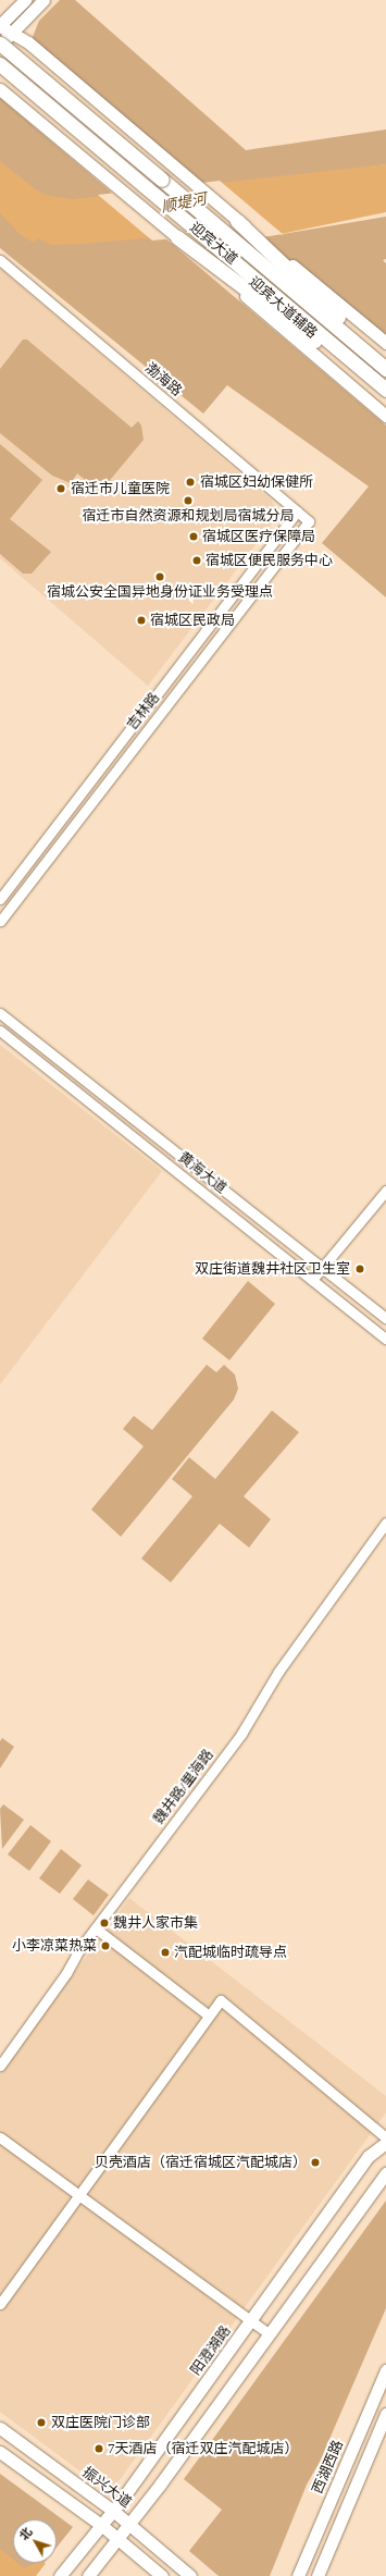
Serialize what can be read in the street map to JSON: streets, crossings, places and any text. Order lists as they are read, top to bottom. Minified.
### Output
{"streets":{"highway":["迎宾大道"],"main road":["迎宾大道辅路","阳澄湖路","西湖西路","振兴大道"],"street":["渤海路","吉林路","黄海大道","魏井路/里海路"]},"crossings":[["渤海路","吉林路"],["阳澄湖路","振兴大道"]],"water":["顺堤河"],"places":["宿城区妇幼保健所","宿迁市儿童医院","宿迁市自然资源和规划局宿城分局","宿城区医疗保障局","宿城区便民服务中心","宿城公安全国异地身份证业务受理点","宿城区民政局","双庄街道魏井社区卫生室","魏井人家市集","小李凉菜热菜","汽配城临时疏导点","贝壳酒店（宿迁宿城区汽配城店）","双庄医院门诊部","7天酒店（宿迁双庄汽配城店）"],"north":"top left"}
